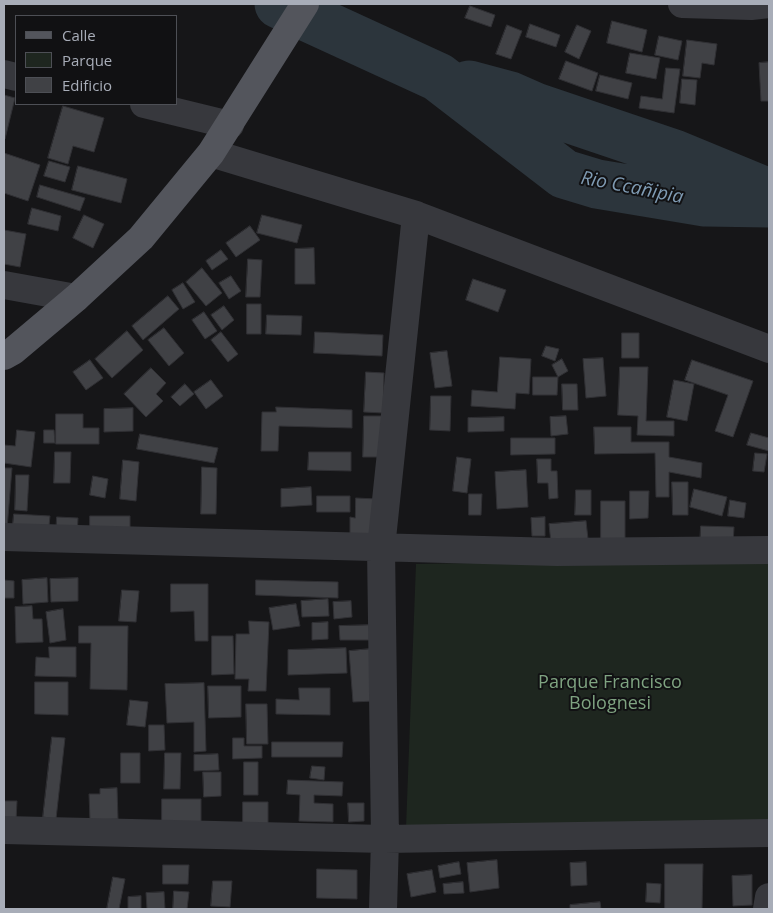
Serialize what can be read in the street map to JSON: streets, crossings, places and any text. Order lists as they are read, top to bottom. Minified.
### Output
{"water":["Rio Ccañipia"],"parks":["Parque Francisco Bolognesi"],"legend":["Calle","Parque","Edificio"]}
